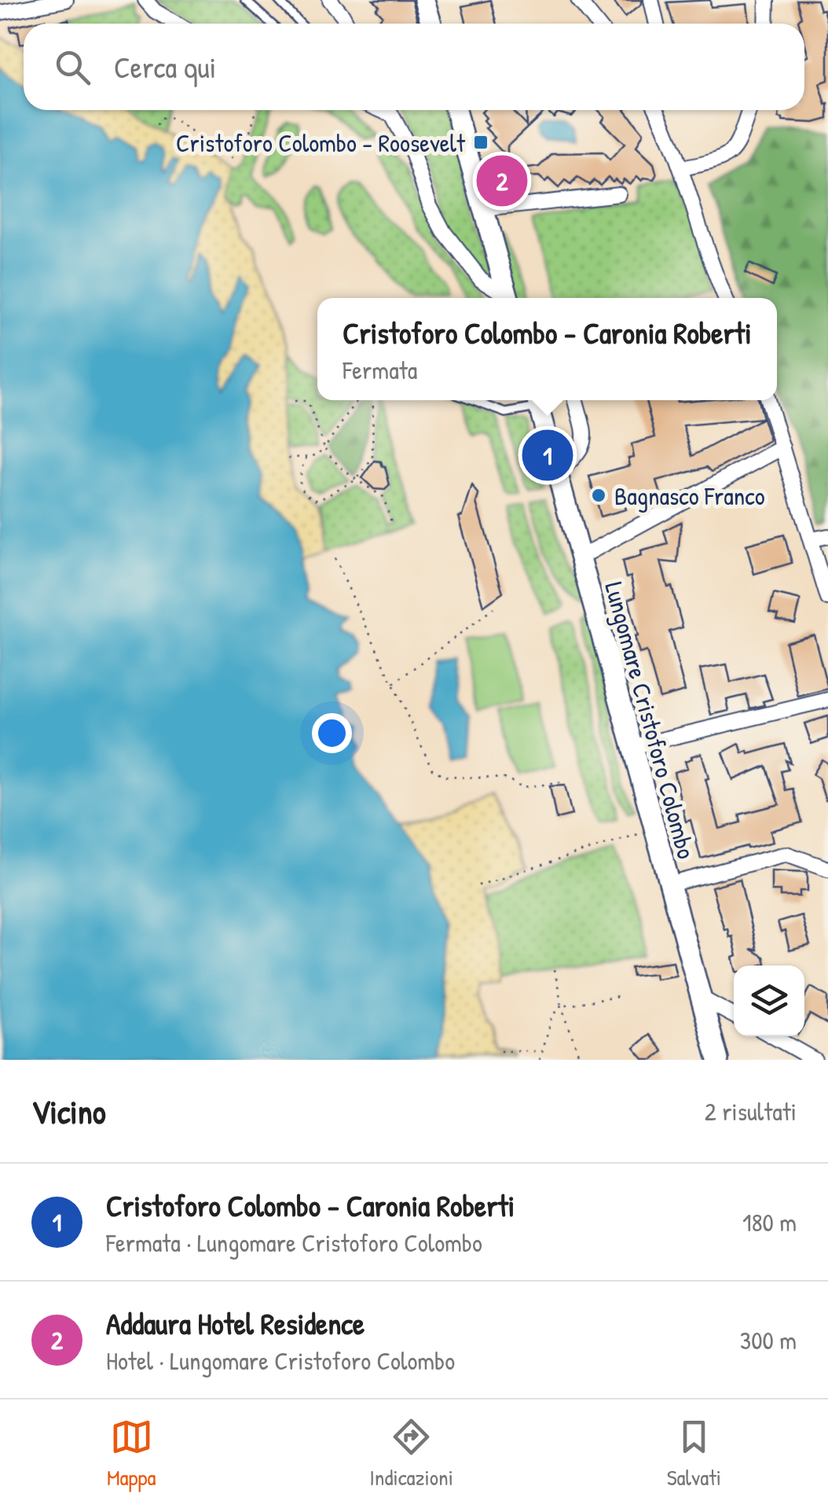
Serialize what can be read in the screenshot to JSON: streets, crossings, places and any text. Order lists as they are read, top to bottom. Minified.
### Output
{"streets":{"main road":["Lungomare Cristoforo Colombo"]},"places":{"transit":["Cristoforo Colombo - Roosevelt"],"other":["Bagnasco Franco"]},"page":{"search":"Cerca qui","pins":["2","1"],"popup":["Cristoforo Colombo - Caronia Roberti","Fermata"],"heading":["Vicino","2 risultati"],"list":[{"mark":"1","name":"Cristoforo Colombo - Caronia Roberti","note":"Fermata · Lungomare Cristoforo Colombo","value":"180 m"},{"mark":"2","name":"Addaura Hotel Residence","note":"Hotel · Lungomare Cristoforo Colombo","value":"300 m"}],"nav":["Mappa","Indicazioni","Salvati"]}}
